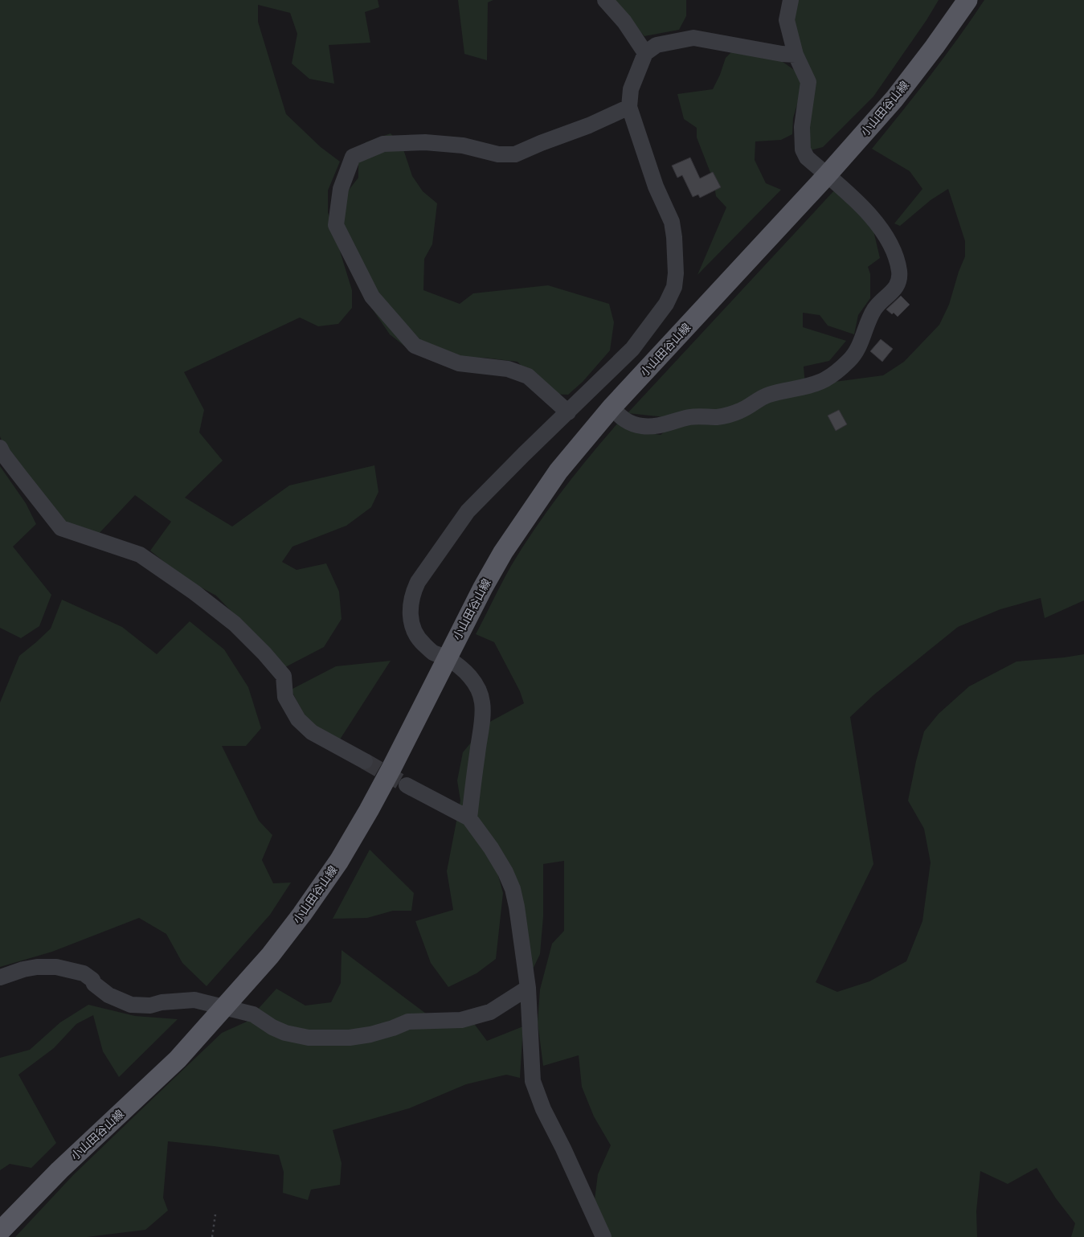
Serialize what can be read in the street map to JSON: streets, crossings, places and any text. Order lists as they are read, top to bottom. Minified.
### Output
{"streets":{"main road":["小山田谷山線"]}}
